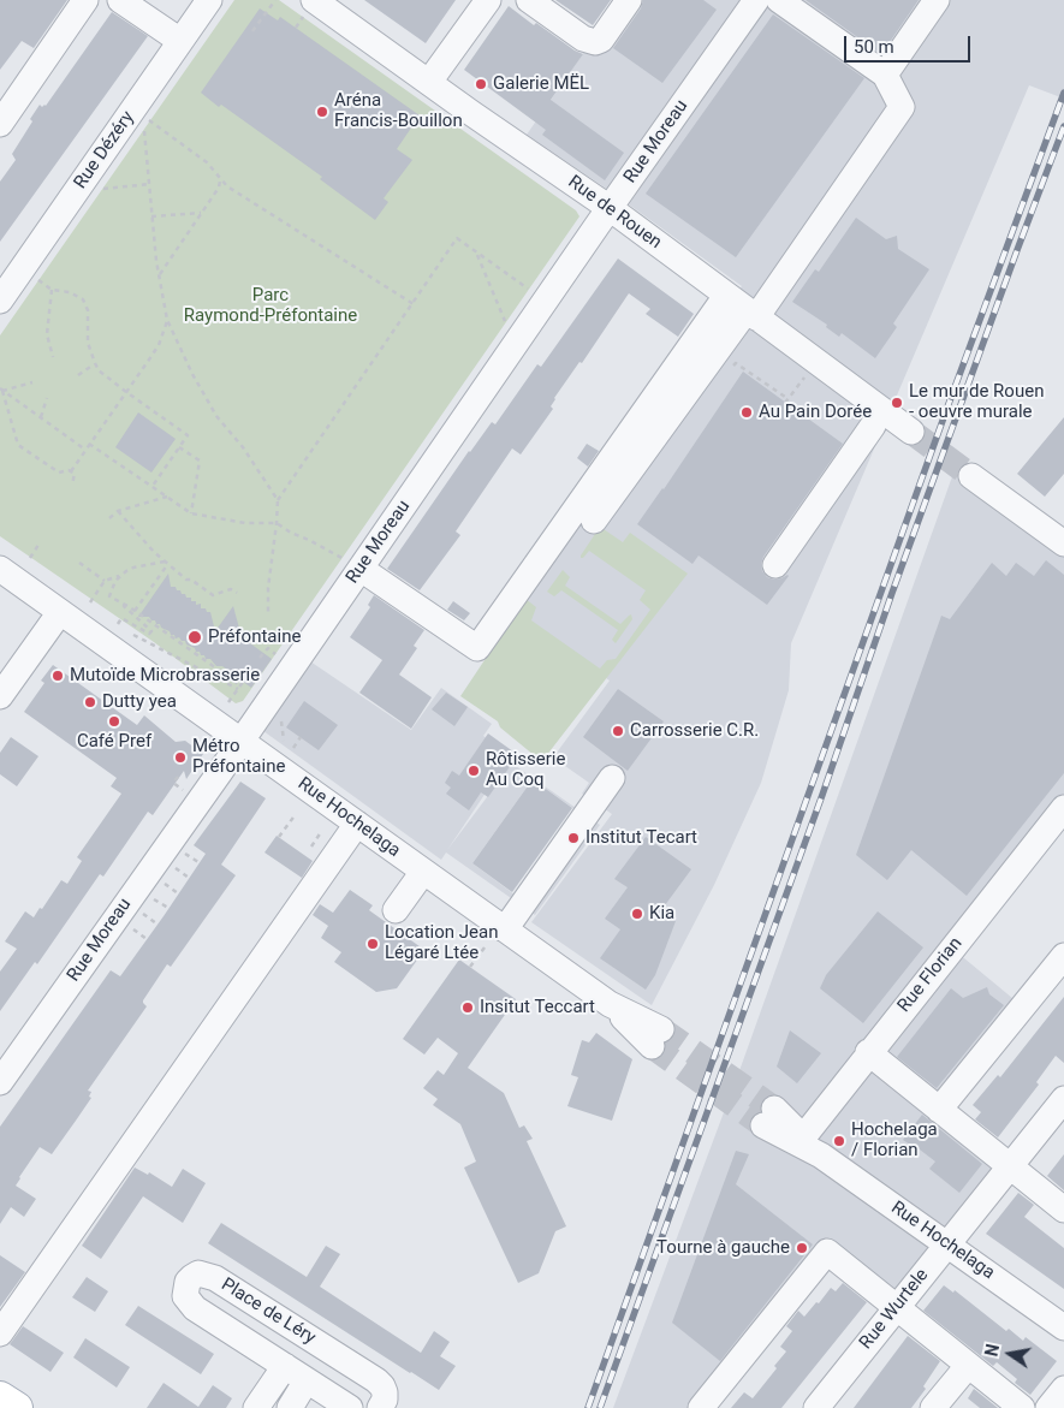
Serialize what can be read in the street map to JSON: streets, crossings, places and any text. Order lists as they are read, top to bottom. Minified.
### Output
{"streets":{"street":["Rue Moreau","Rue Dézéry","Rue de Rouen","Rue Hochelaga","Rue Florian","Rue Wurtele","Place de Léry"]},"crossings":[["Rue Moreau","Rue de Rouen"],["Rue Moreau","Rue Hochelaga"],["Rue Hochelaga","Rue Florian"],["Rue Hochelaga","Rue Wurtele"]],"parks":["Parc Raymond-Préfontaine"],"places":["Galerie MËL","Aréna Francis-Bouillon","Le mur de Rouen - oeuvre murale","Au Pain Dorée","Préfontaine","Mutoïde Microbrasserie","Dutty yea","Café Pref","Carrosserie C.R.","Métro Préfontaine","Rôtisserie Au Coq","Institut Tecart","Kia","Location Jean Légaré Ltée","Insitut Teccart","Hochelaga / Florian","Tourne à gauche"],"scale_bar":"50 m","north":"left"}
